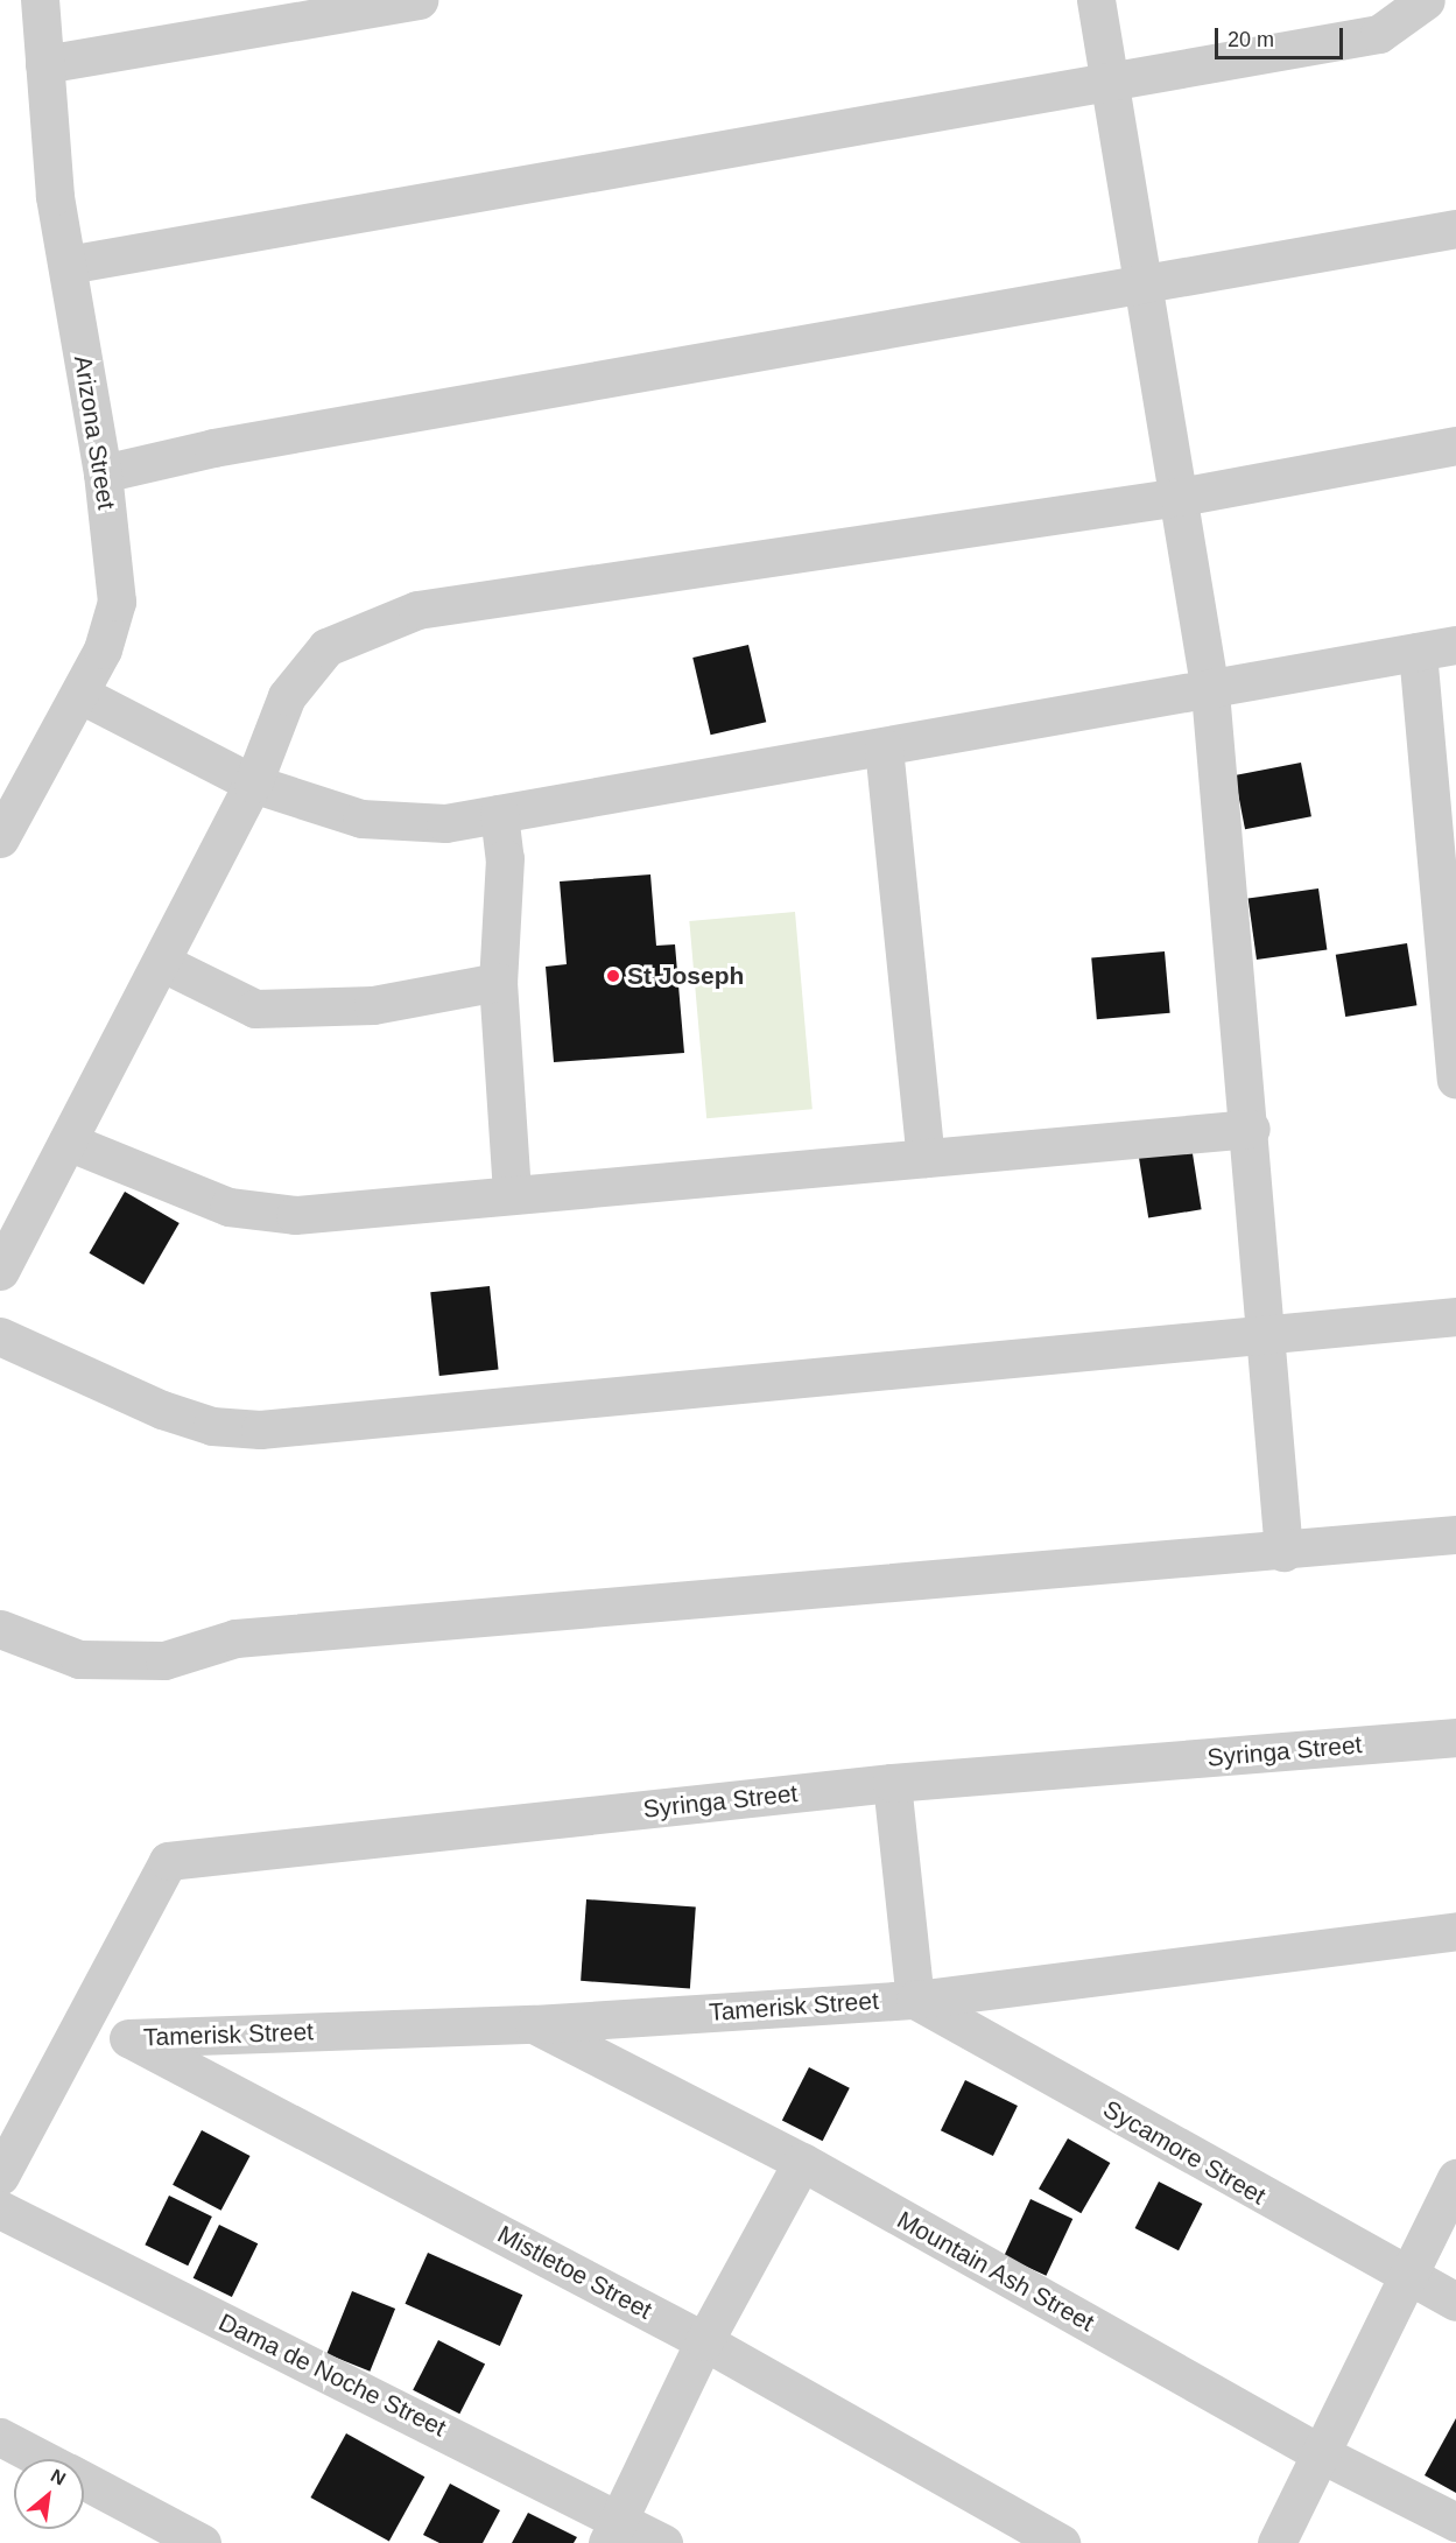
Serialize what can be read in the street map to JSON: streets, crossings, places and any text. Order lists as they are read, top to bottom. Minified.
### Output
{"streets":{"street":["Arizona Street","Syringa Street","Tamerisk Street","Sycamore Street","Mountain Ash Street","Mistletoe Street","Dama de Noche Street"]},"crossings":[["Syringa Street","Mistletoe Street"],["Tamerisk Street","Sycamore Street"],["Tamerisk Street","Mountain Ash Street"],["Tamerisk Street","Mistletoe Street"]],"places":["St Joseph"],"scale_bar":"20 m","north":"top right"}
